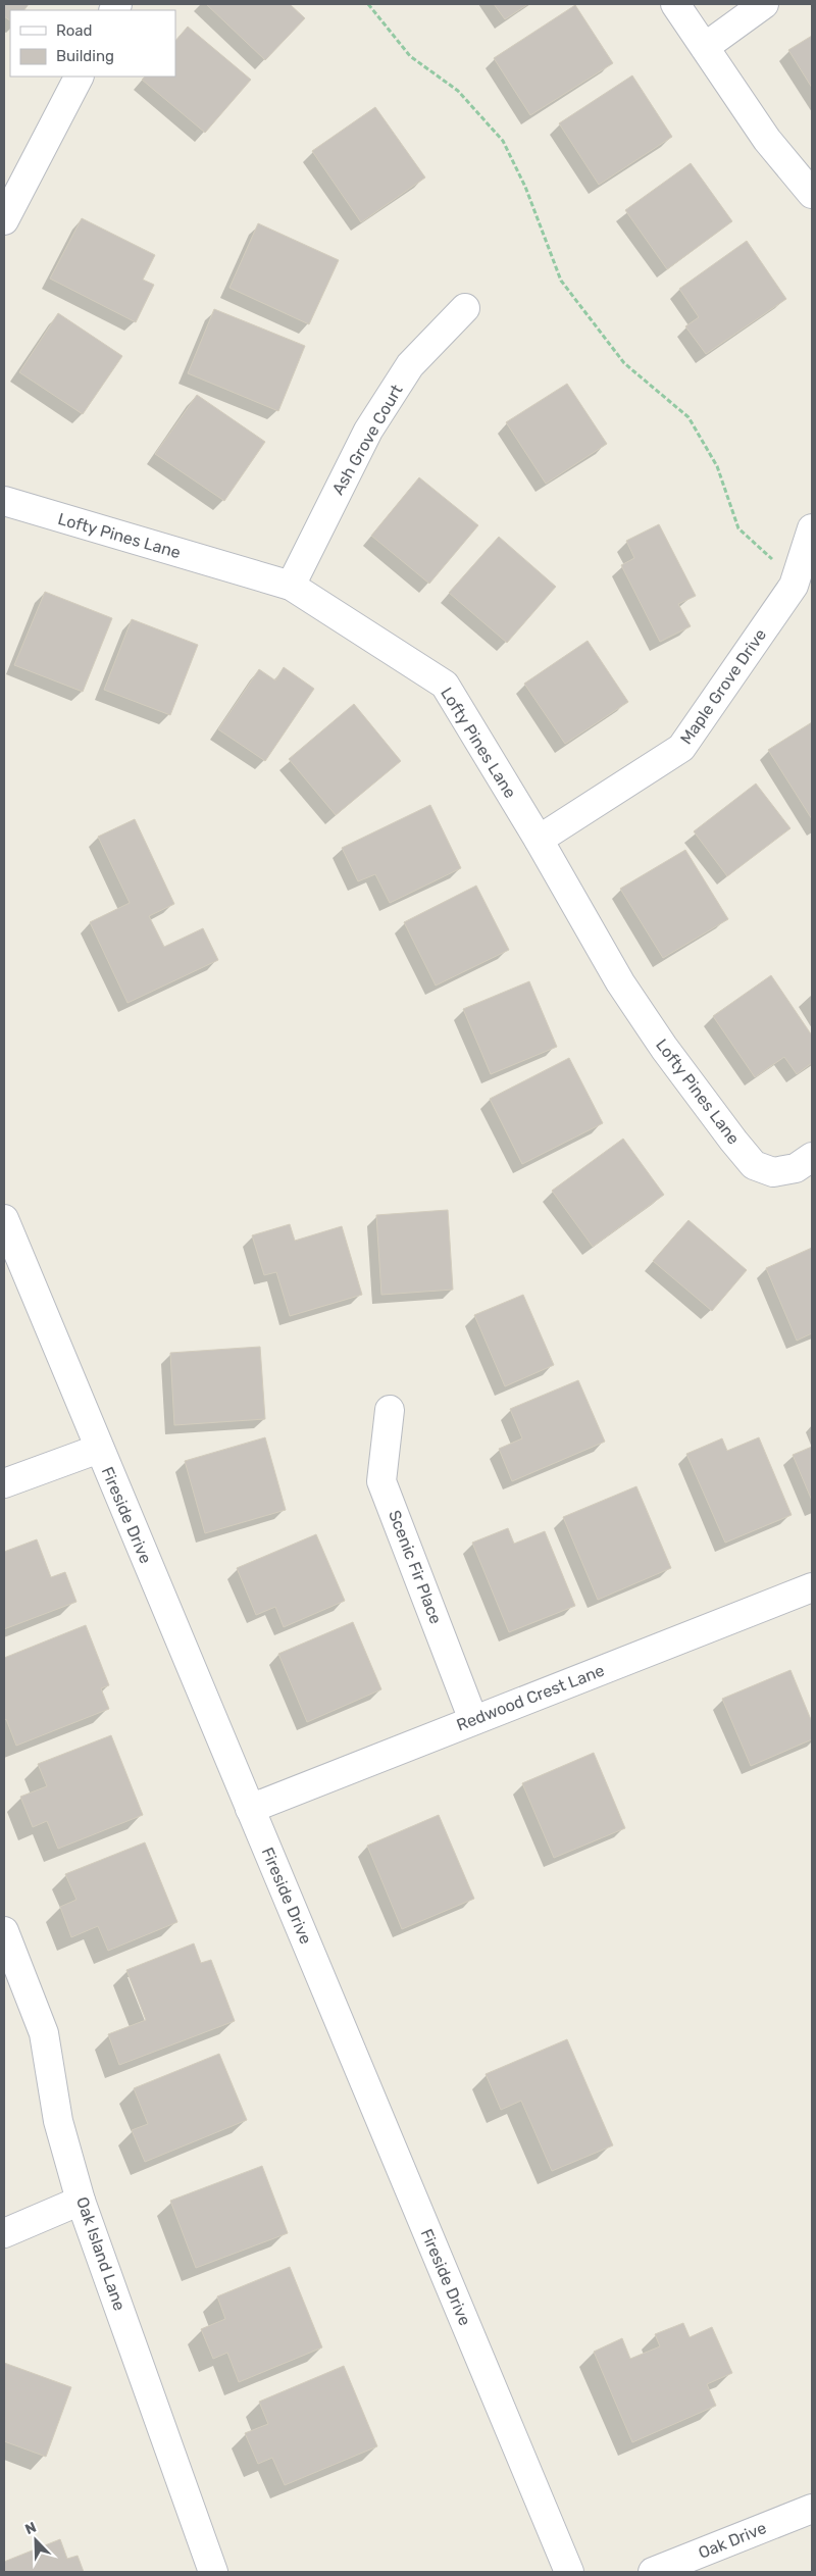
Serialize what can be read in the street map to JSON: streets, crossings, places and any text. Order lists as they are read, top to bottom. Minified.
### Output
{"streets":{"street":["Ash Grove Court","Lofty Pines Lane","Maple Grove Drive","Fireside Drive","Scenic Fir Place","Redwood Crest Lane","Oak Island Lane","Oak Drive"]},"crossings":[["Ash Grove Court","Lofty Pines Lane"],["Lofty Pines Lane","Maple Grove Drive"],["Fireside Drive","Redwood Crest Lane"],["Scenic Fir Place","Redwood Crest Lane"]],"legend":["Road","Building"],"north":"top left"}
